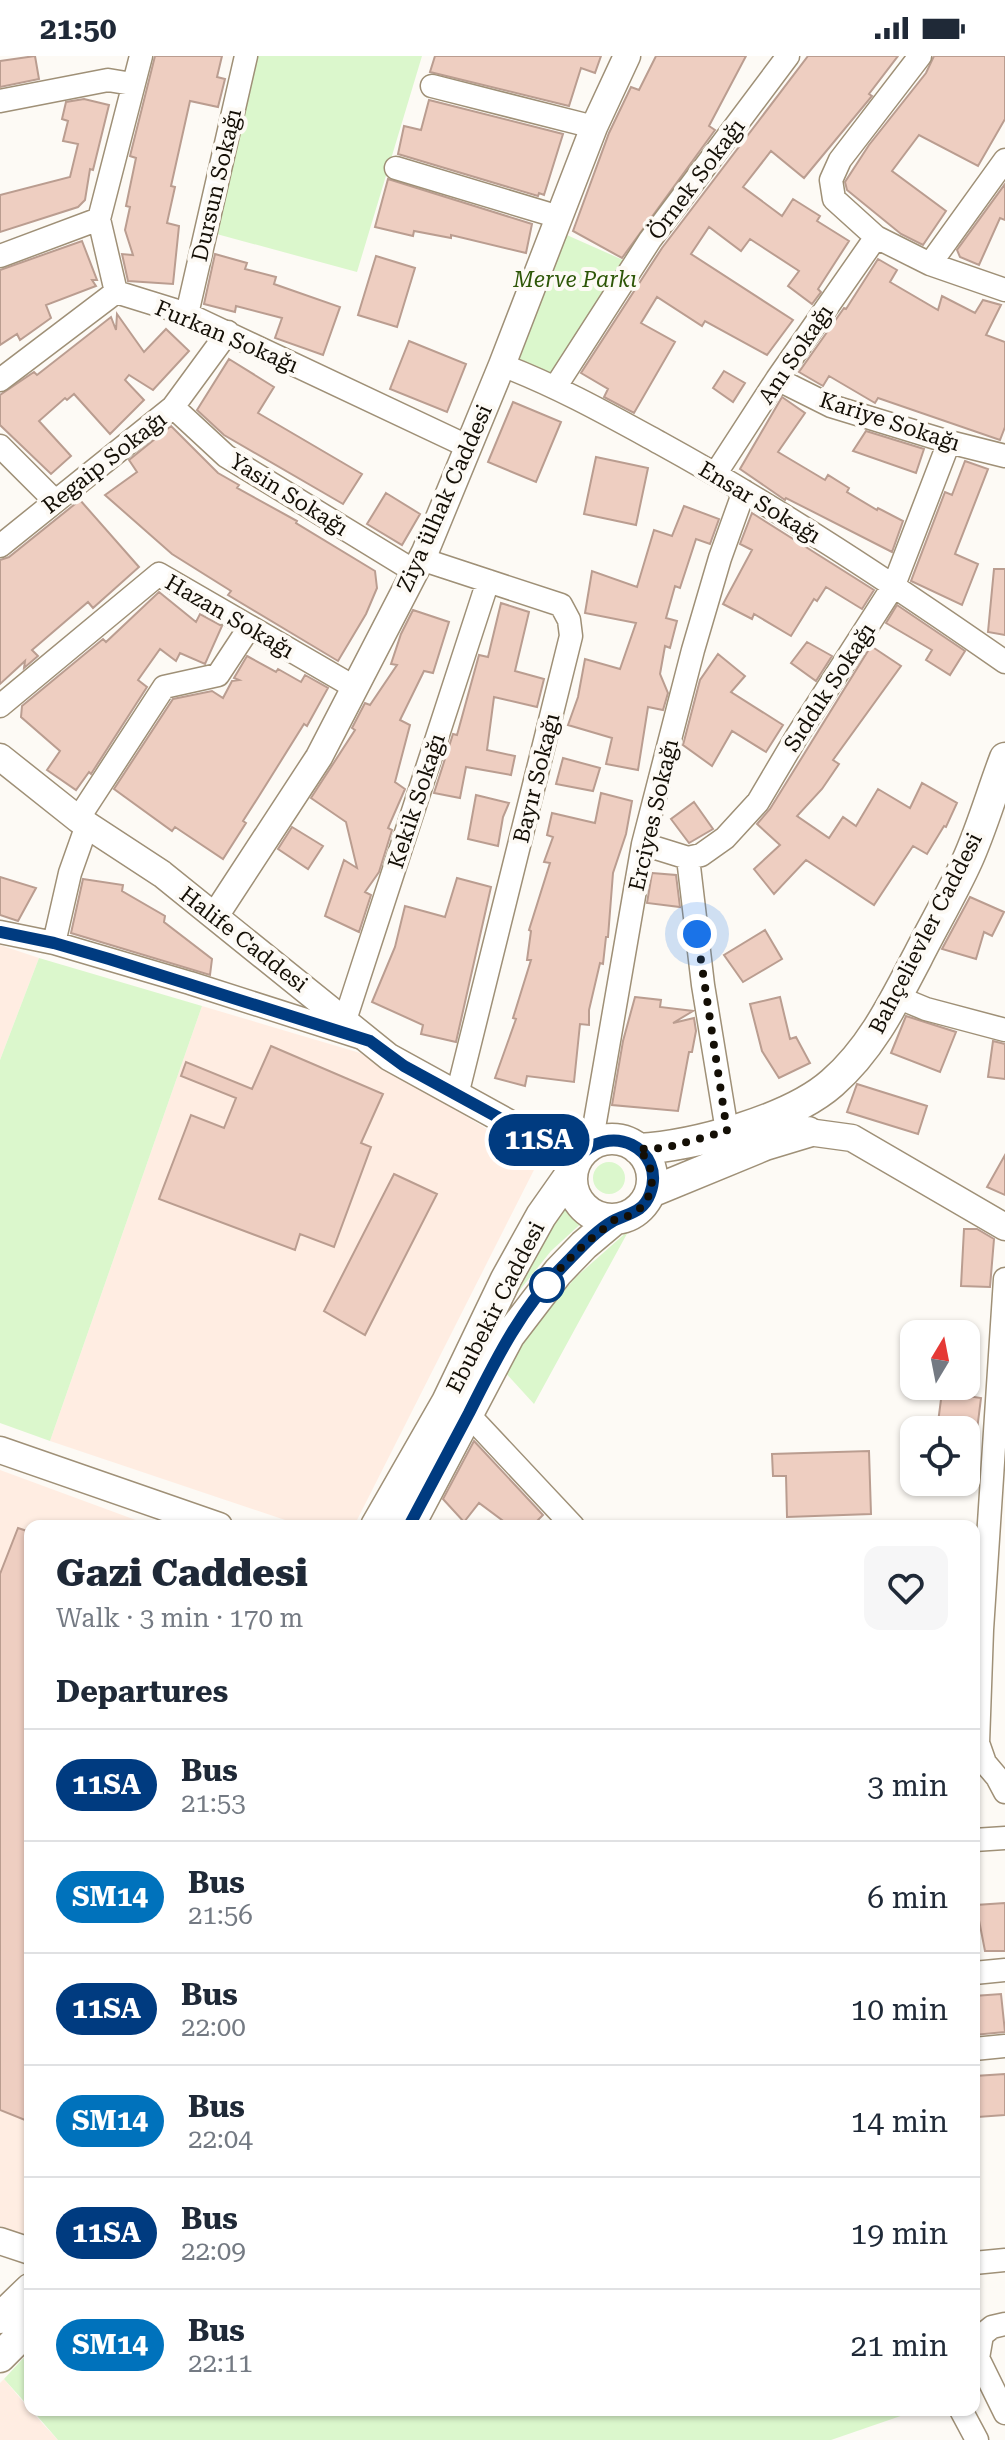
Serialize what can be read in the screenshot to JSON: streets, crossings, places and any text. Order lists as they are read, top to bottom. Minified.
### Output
{"streets":{"main road":["Bahçelievler Caddesi","Ebubekir Caddesi"],"street":["Örnek Sokağı","Dursun Sokağı","Furkan Sokağı","Anı Sokağı","Kariye Sokağı","Regaip Sokağı","Yasin Sokağı","Ziya ülhak Caddesi","Ensar Sokağı","Hazan Sokağı","Sıddık Sokağı","Bayır Sokağı","Kekik Sokağı","Erciyes Sokağı","Halife Caddesi"]},"crossings":[["Örnek Sokağı","Ensar Sokağı"],["Dursun Sokağı","Furkan Sokağı"],["Furkan Sokağı","Regaip Sokağı"],["Furkan Sokağı","Ziya ülhak Caddesi"],["Anı Sokağı","Kariye Sokağı"],["Anı Sokağı","Ensar Sokağı"],["Kariye Sokağı","Sıddık Sokağı"],["Regaip Sokağı","Yasin Sokağı"],["Yasin Sokağı","Ziya ülhak Caddesi"],["Yasin Sokağı","Bayır Sokağı"],["Ziya ülhak Caddesi","Ensar Sokağı"],["Ziya ülhak Caddesi","Hazan Sokağı"],["Ziya ülhak Caddesi","Bayır Sokağı"],["Ziya ülhak Caddesi","Halife Caddesi"],["Ensar Sokağı","Sıddık Sokağı"],["Ensar Sokağı","Erciyes Sokağı"],["Bayır Sokağı","Kekik Sokağı"],["Bayır Sokağı","Halife Caddesi"],["Kekik Sokağı","Halife Caddesi"],["Erciyes Sokağı","Bahçelievler Caddesi"],["Erciyes Sokağı","Halife Caddesi"],["Erciyes Sokağı","Ebubekir Caddesi"],["Bahçelievler Caddesi","Halife Caddesi"],["Bahçelievler Caddesi","Ebubekir Caddesi"],["Halife Caddesi","Ebubekir Caddesi"]],"parks":["Merve Parkı"],"lines":["bus line 11SA"],"north":"top","page":{"status":"21:50","on_map":"11SA","heading":[["Gazi Caddesi","Walk · 3 min · 170 m"],"Departures"],"list":[{"mark":"11SA","name":"Bus","note":"21:53","value":"3 min"},{"mark":"SM14","name":"Bus","note":"21:56","value":"6 min"},{"mark":"11SA","name":"Bus","note":"22:00","value":"10 min"},{"mark":"SM14","name":"Bus","note":"22:04","value":"14 min"},{"mark":"11SA","name":"Bus","note":"22:09","value":"19 min"},{"mark":"SM14","name":"Bus","note":"22:11","value":"21 min"}]}}
